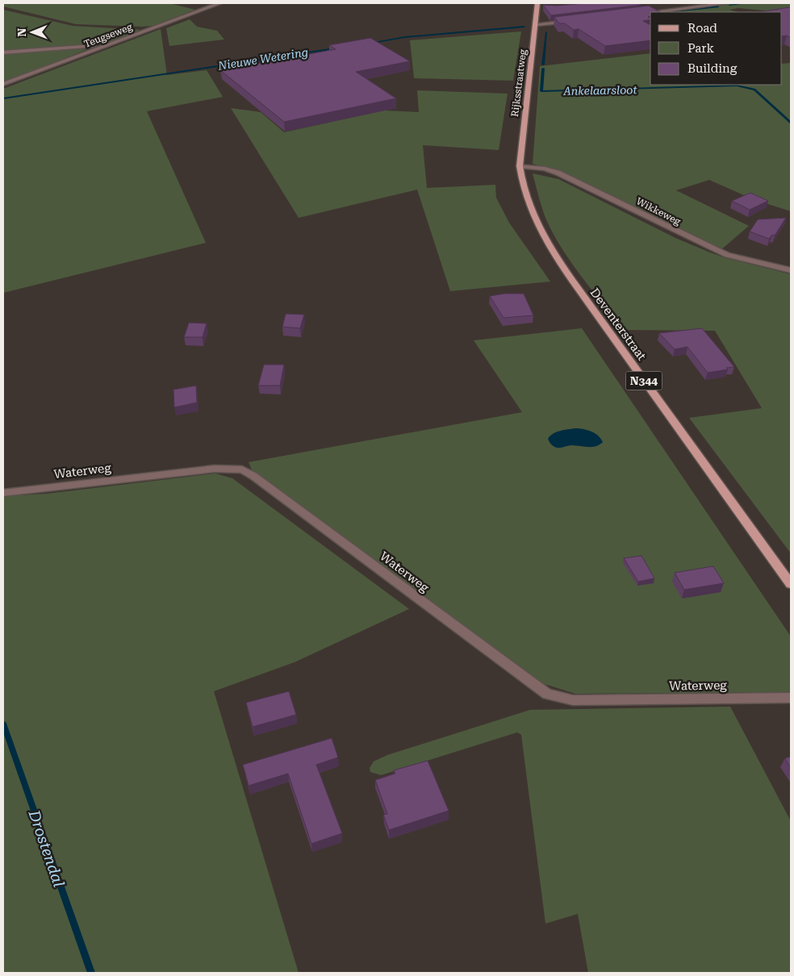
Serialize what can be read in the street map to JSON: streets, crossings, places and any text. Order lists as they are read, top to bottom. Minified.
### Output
{"streets":{"main road":["Rijksstraatweg","Deventerstraat","N344"],"street":["Teugseweg","Wikkeweg","Waterweg"]},"crossings":[["Rijksstraatweg","Wikkeweg"],["Rijksstraatweg","Deventerstraat"],["Wikkeweg","Deventerstraat"]],"water":["Nieuwe Wetering","Ankelaarsloot","Drostendal"],"legend":["Road","Park","Building"],"north":"left"}
